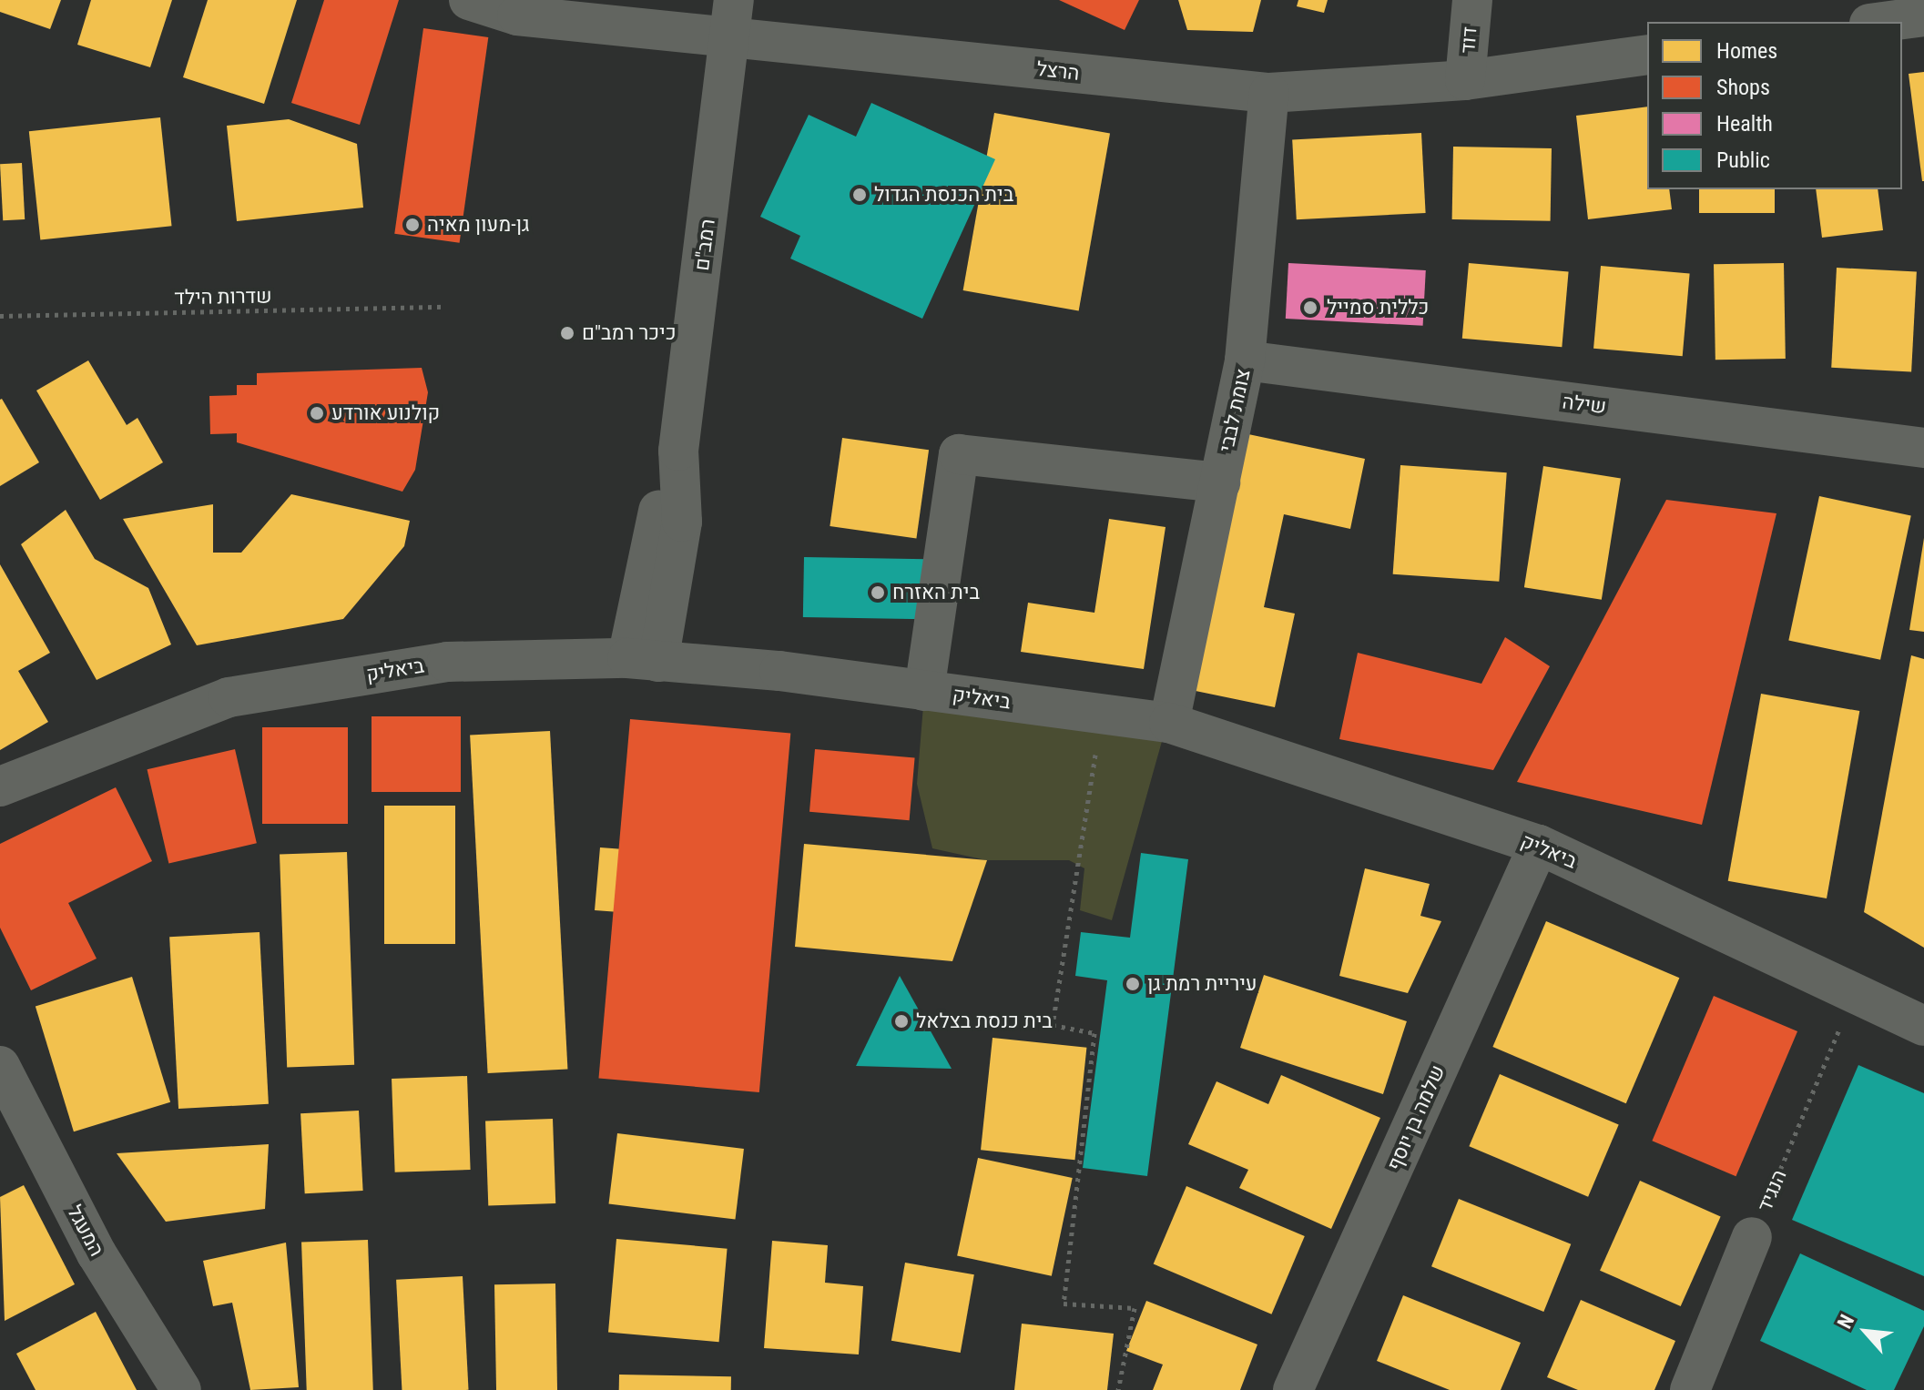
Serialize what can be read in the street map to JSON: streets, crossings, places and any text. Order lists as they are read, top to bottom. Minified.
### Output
{"streets":{"street":["דוד","הרצל","רמב\"ם","שילה","צומת לבבי","ביאליק","שלמה בן יוסף","הנגיד","המעגל"],"path":["שדרות הילד"]},"crossings":[["דוד","הרצל"],["הרצל","רמב\"ם"],["הרצל","צומת לבבי"],["רמב\"ם","ביאליק"],["שילה","צומת לבבי"],["צומת לבבי","ביאליק"],["ביאליק","שלמה בן יוסף"],["ביאליק","הנגיד"]],"places":["בית הכנסת הגדול","גן-מעון מאיה","כללית סמייל","כיכר רמב\"ם","קולנוע אורדע","בית האזרח","עיריית רמת גן","בית כנסת בצלאל"],"legend":["Homes","Shops","Health","Public"],"north":"top left"}
